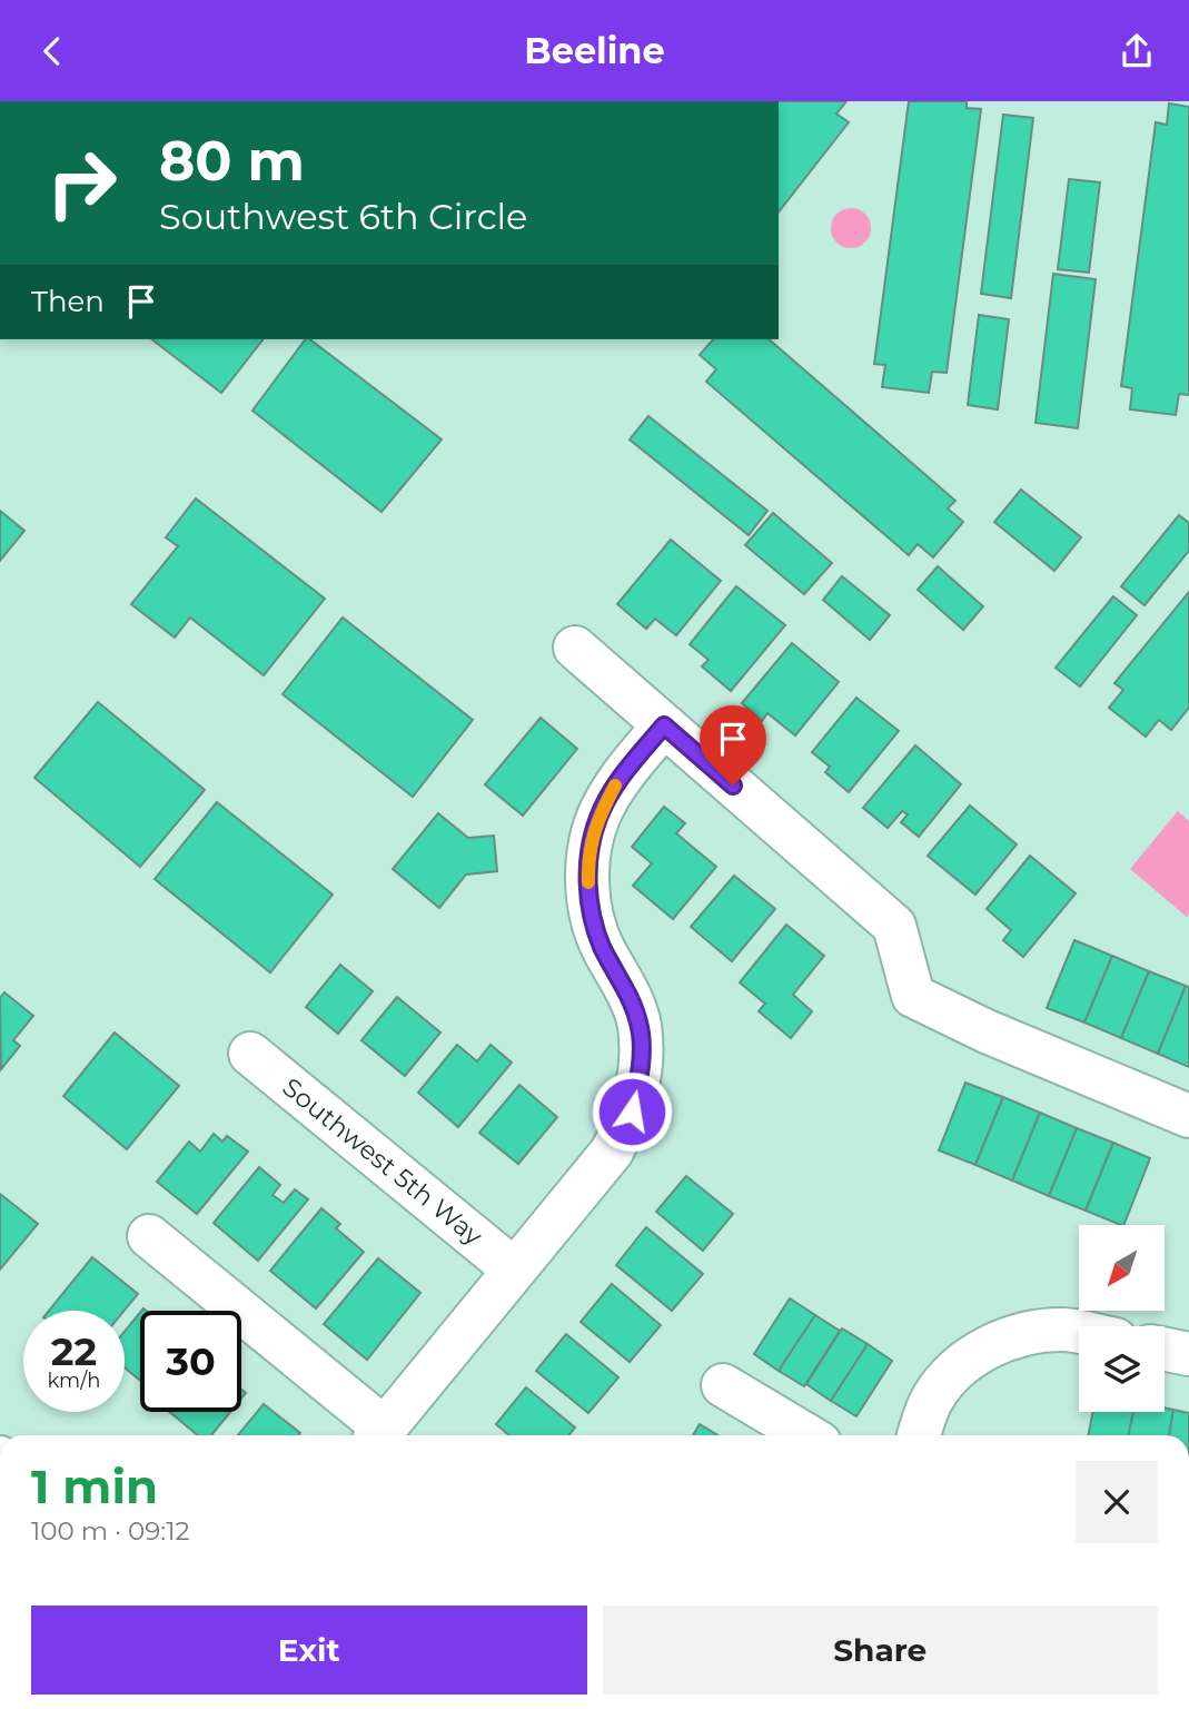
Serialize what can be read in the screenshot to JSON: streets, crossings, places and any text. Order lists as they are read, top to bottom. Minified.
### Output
{"streets":{"street":["Southwest 5th Way"]},"north":"bottom left","page":{"header":"Beeline","turn":["80 m","Southwest 6th Circle"],"then":"Then","speed":"22 km/h","limit":"30","heading":["1 min","100 m · 09:12"],"buttons":["Exit","Share"]}}
